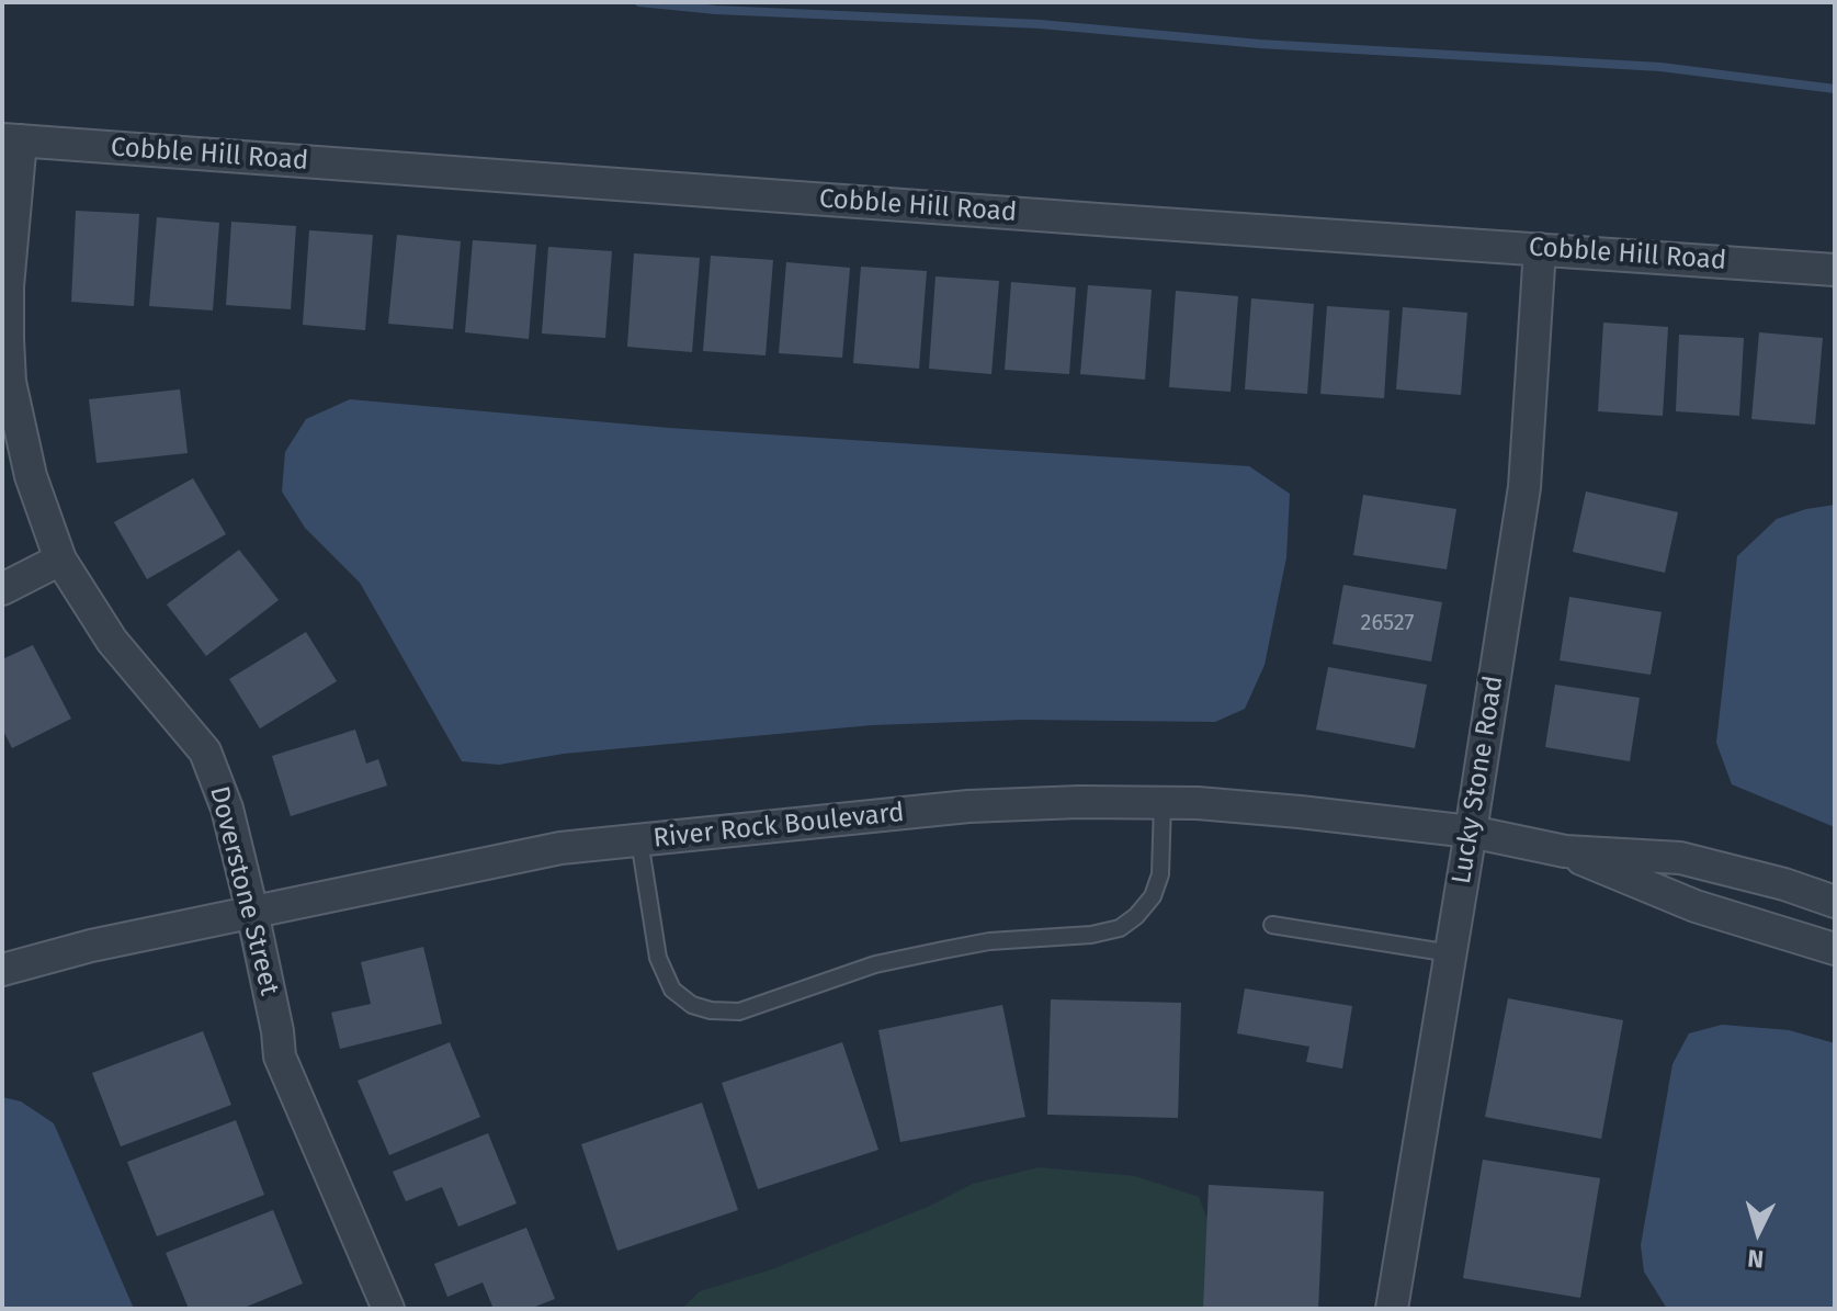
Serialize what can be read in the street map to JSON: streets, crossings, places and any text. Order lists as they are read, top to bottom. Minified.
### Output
{"streets":{"street":["Cobble Hill Road","Lucky Stone Road","River Rock Boulevard","Doverstone Street"]},"crossings":[["Cobble Hill Road","Lucky Stone Road"],["Cobble Hill Road","Doverstone Street"],["Lucky Stone Road","River Rock Boulevard"],["River Rock Boulevard","Doverstone Street"]],"house_numbers":["26527"],"north":"bottom"}
